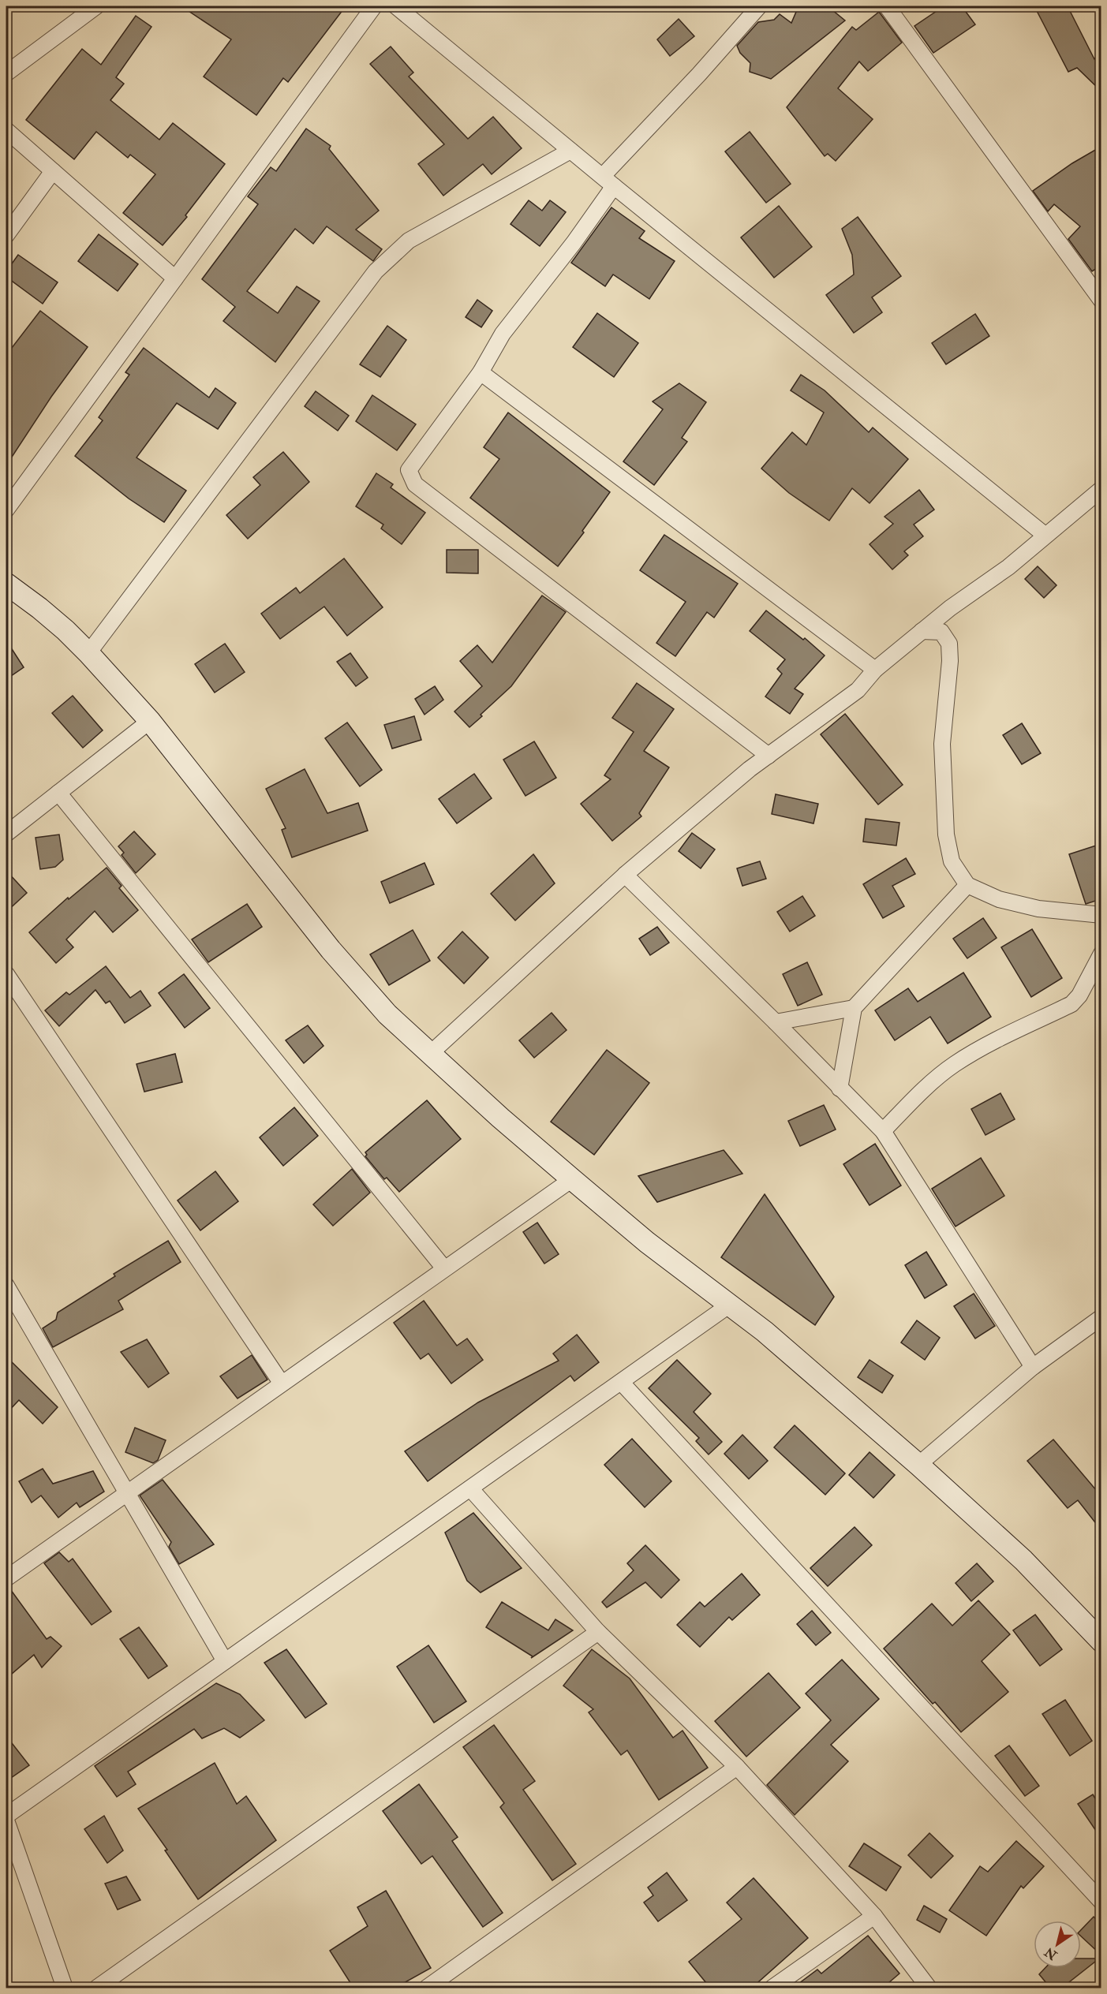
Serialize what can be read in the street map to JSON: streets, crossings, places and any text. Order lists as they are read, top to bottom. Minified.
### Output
{"north":"bottom left"}
